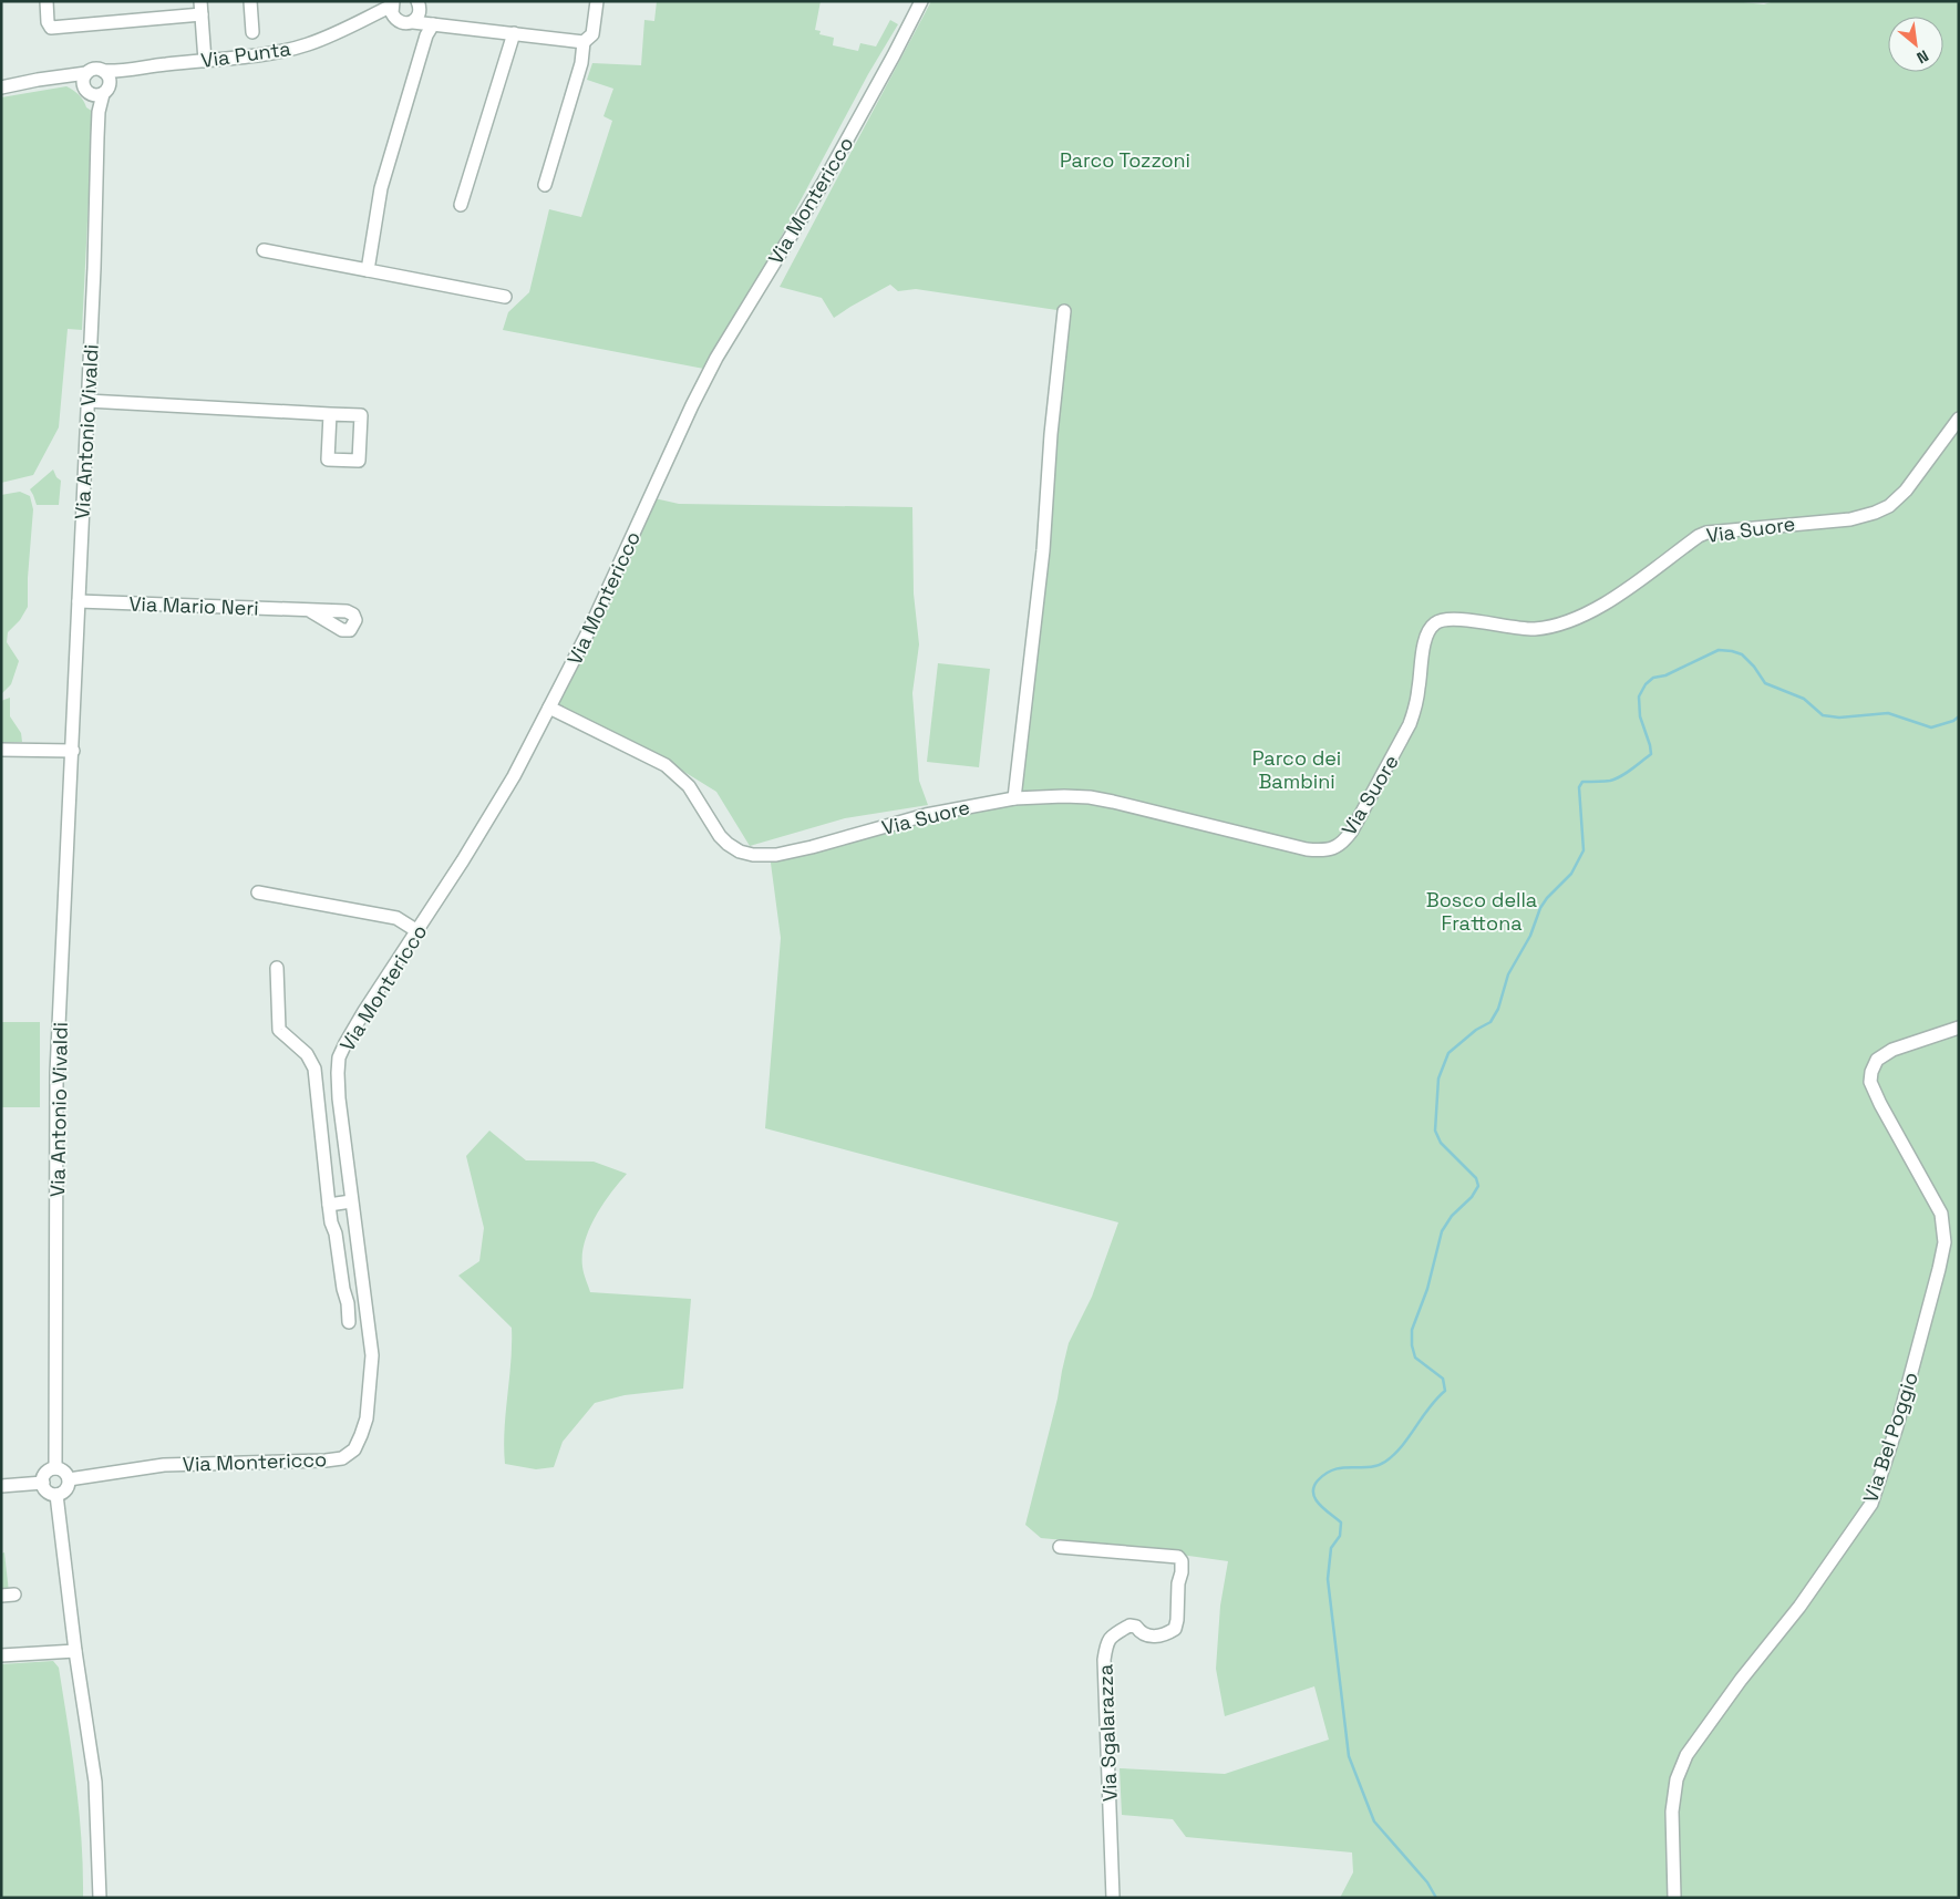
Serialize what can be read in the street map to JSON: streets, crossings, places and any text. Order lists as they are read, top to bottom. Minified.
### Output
{"streets":{"street":["Via Punta","Via Montericco","Via Antonio Vivaldi","Via Suore","Via Mario Neri","Via Bel Poggio","Via Sgalarazza"]},"crossings":[["Via Punta","Via Antonio Vivaldi"],["Via Montericco","Via Antonio Vivaldi"],["Via Montericco","Via Suore"],["Via Antonio Vivaldi","Via Mario Neri"]],"parks":["Parco Tozzoni","Parco dei Bambini","Bosco della Frattona"],"north":"bottom right"}
